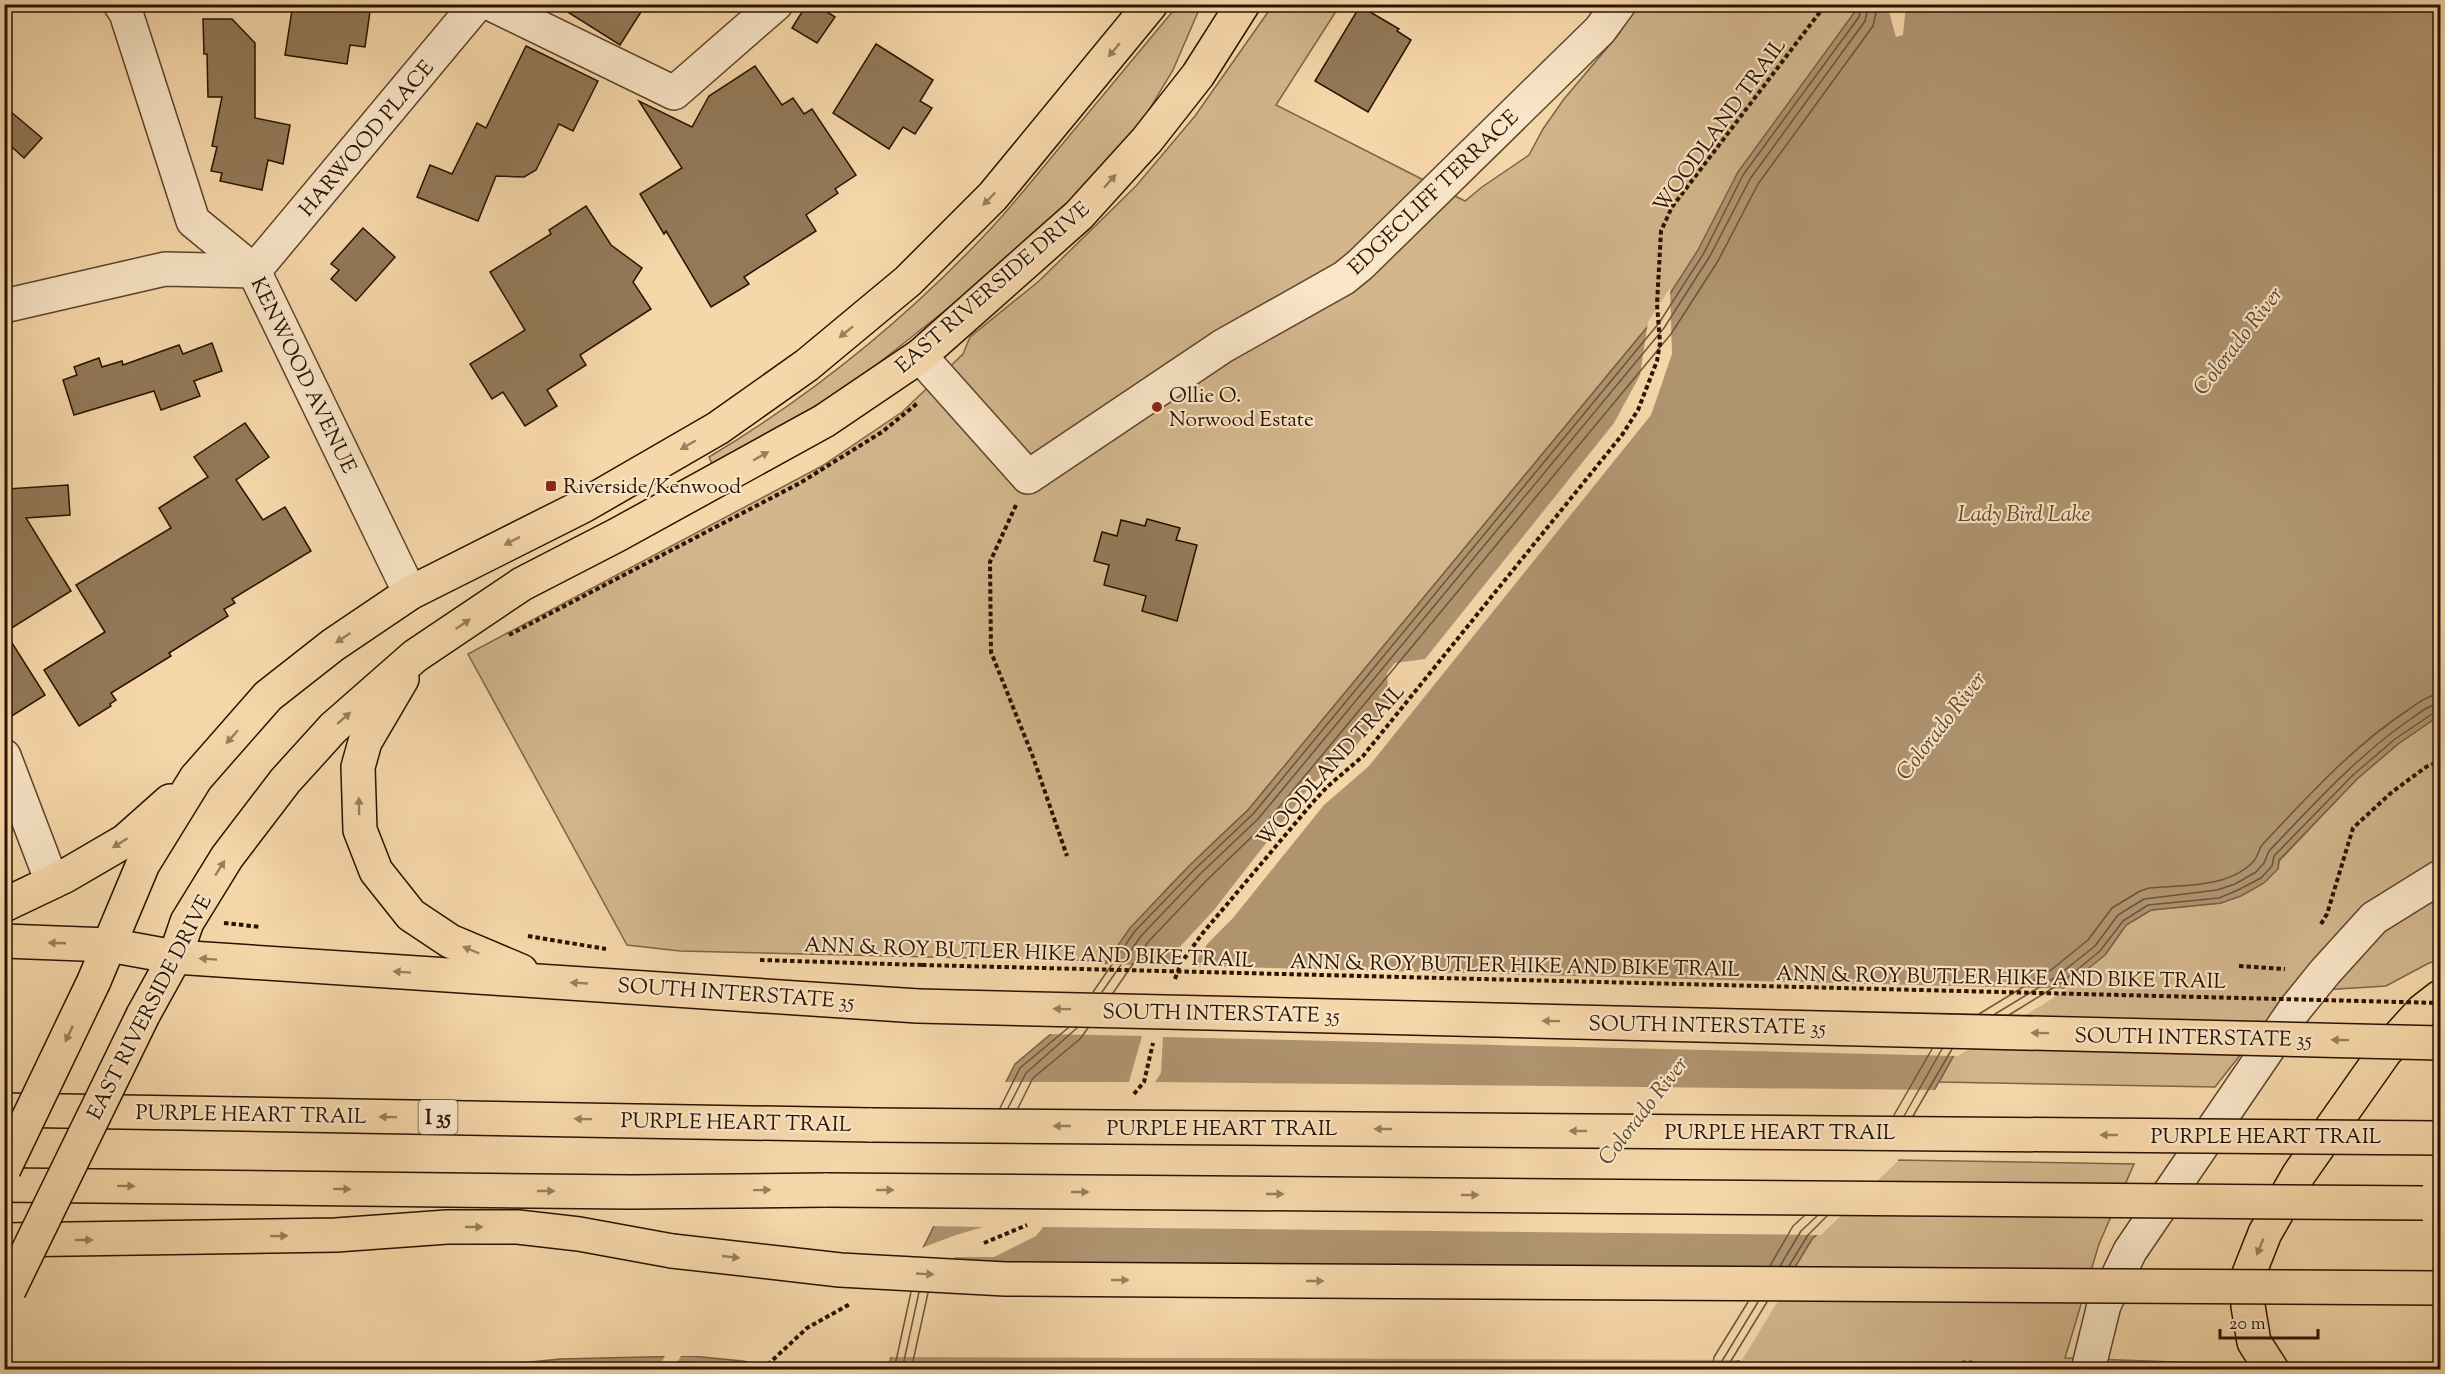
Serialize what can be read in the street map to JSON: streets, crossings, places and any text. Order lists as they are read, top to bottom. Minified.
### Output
{"streets":{"main road":["EAST RIVERSIDE DRIVE","SOUTH INTERSTATE 35","PURPLE HEART TRAIL","I 35"],"street":["HARWOOD PLACE","EDGECLIFF TERRACE","KENWOOD AVENUE"],"path":["WOODLAND TRAIL","ANN & ROY BUTLER HIKE AND BIKE TRAIL"]},"crossings":[["HARWOOD PLACE","KENWOOD AVENUE"],["EAST RIVERSIDE DRIVE","SOUTH INTERSTATE 35"]],"water":["Colorado River","Lady Bird Lake"],"places":{"other":["Ollie O. Norwood Estate"],"transit":["Riverside/Kenwood"]},"scale_bar":"20 m"}
